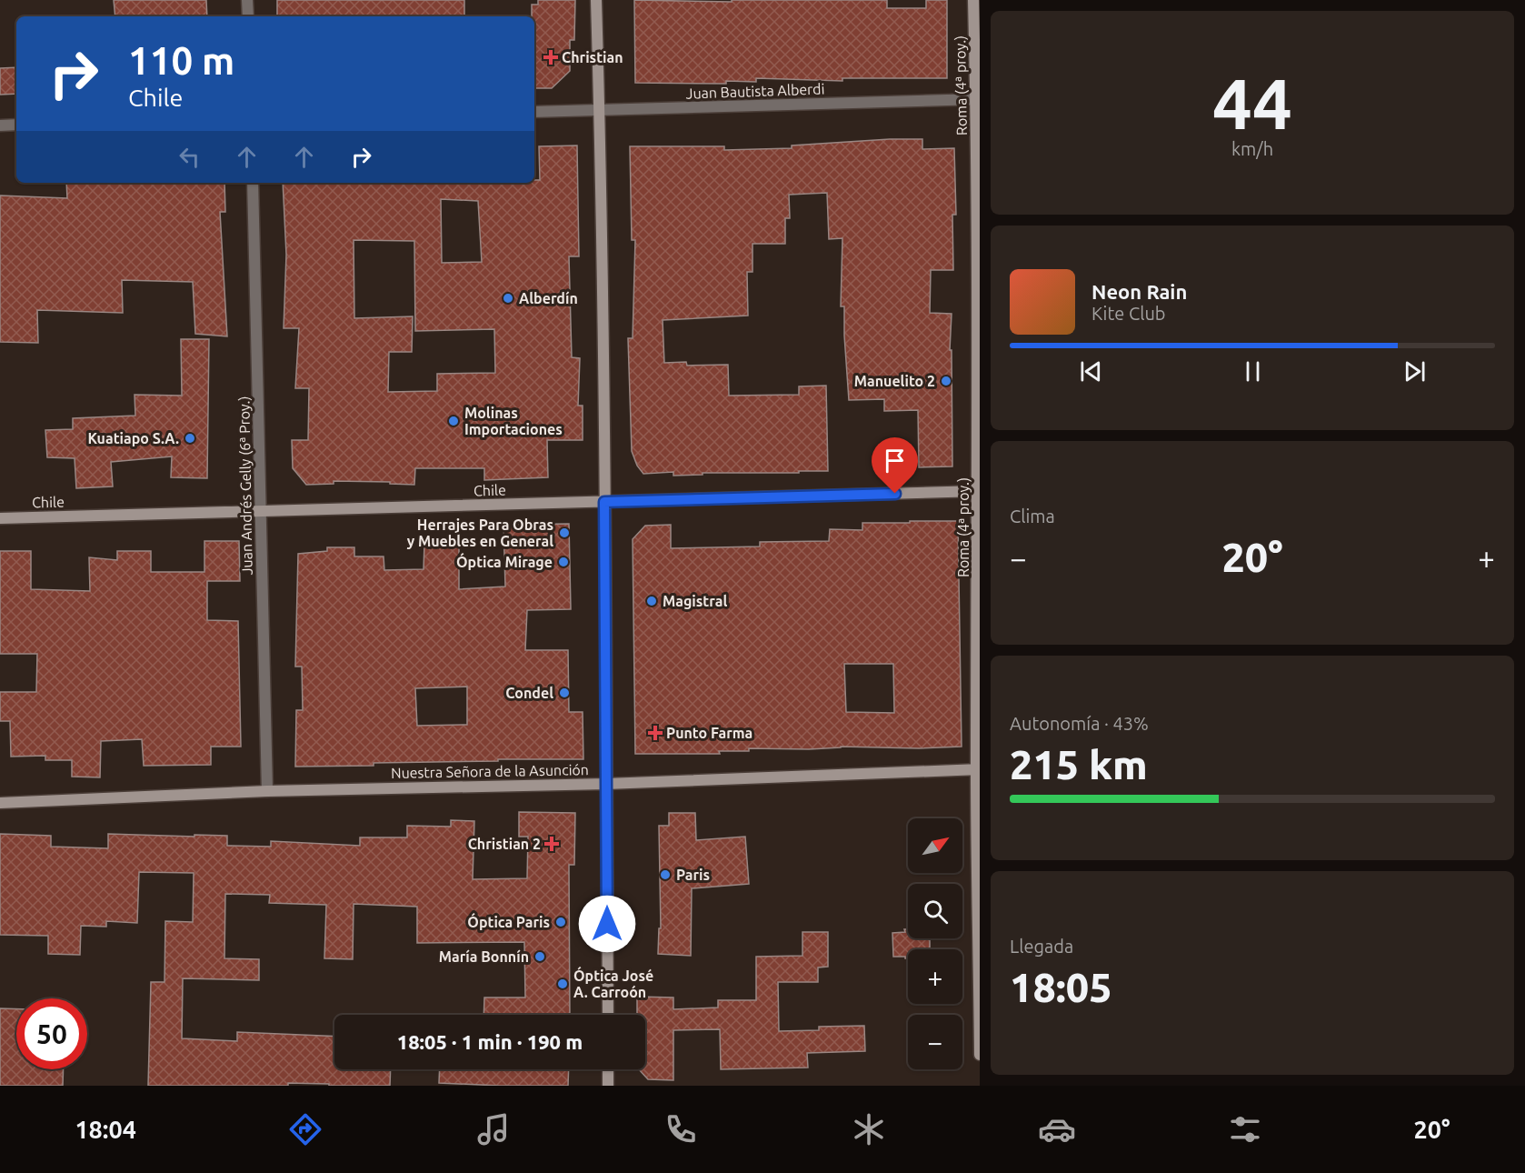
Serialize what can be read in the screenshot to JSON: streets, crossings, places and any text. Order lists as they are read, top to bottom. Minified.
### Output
{"streets":{"street":["Roma (4ª proy.)","Juan Bautista Alberdi","Juan Andrés Gelly (6ª Proy.)","Chile","Nuestra Señora de la Asunción"]},"crossings":[["Roma (4ª proy.)","Juan Bautista Alberdi"],["Roma (4ª proy.)","Chile"],["Roma (4ª proy.)","Nuestra Señora de la Asunción"],["Juan Andrés Gelly (6ª Proy.)","Chile"],["Juan Andrés Gelly (6ª Proy.)","Nuestra Señora de la Asunción"]],"places":{"health":["Christian","Punto Farma","Christian 2"],"other":["Alberdín","Manuelito 2","Molinas Importaciones","Kuatiapo S.A.","Herrajes Para Obras y Muebles en General","Óptica Mirage","Magistral","Condel","Paris","Óptica Paris","María Bonnín","Óptica José A. Carroón"]},"north":"top right","page":{"tile":[["44","km/h"],"Clima",["Autonomía · 43%","215 km"],["Llegada","18:05"]],"turn":["110 m","Chile"],"song":["Neon Rain","Kite Club"],"heat":["−","20°","+"],"map_buttons":["+","−"],"limit":"50","trip":"18:05 · 1 min · 190 m","tabs":["18:04","20°"]}}
